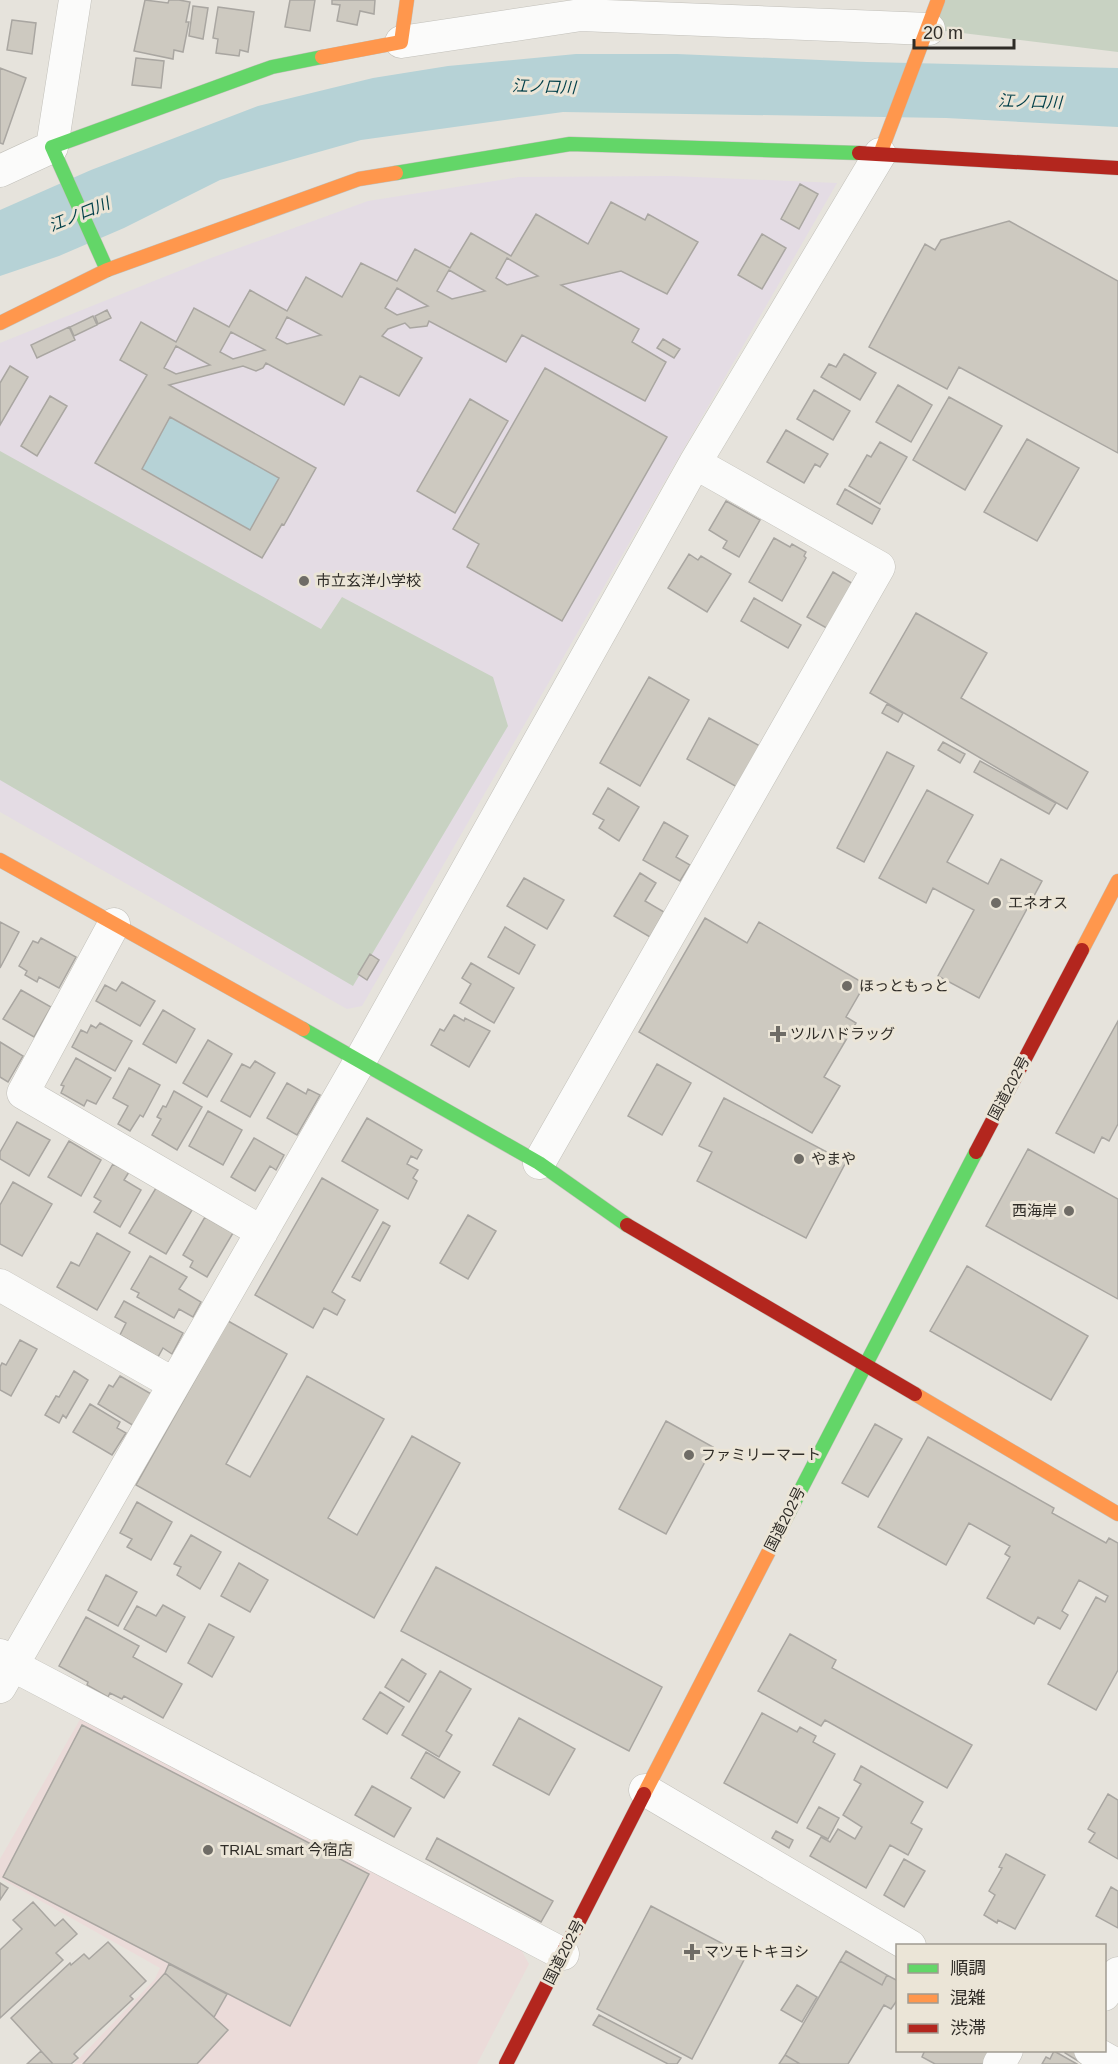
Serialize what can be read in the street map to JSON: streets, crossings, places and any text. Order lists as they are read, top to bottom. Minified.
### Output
{"streets":{"main road":["国道202号"]},"water":["江ノ口川"],"places":{"other":["市立玄洋小学校","エネオス","ほっともっと","やまや","西海岸","ファミリーマート","TRIAL smart 今宿店"],"health":["ツルハドラッグ","マツモトキヨシ"]},"legend":["順調","混雑","渋滞"],"scale_bar":"20 m"}
